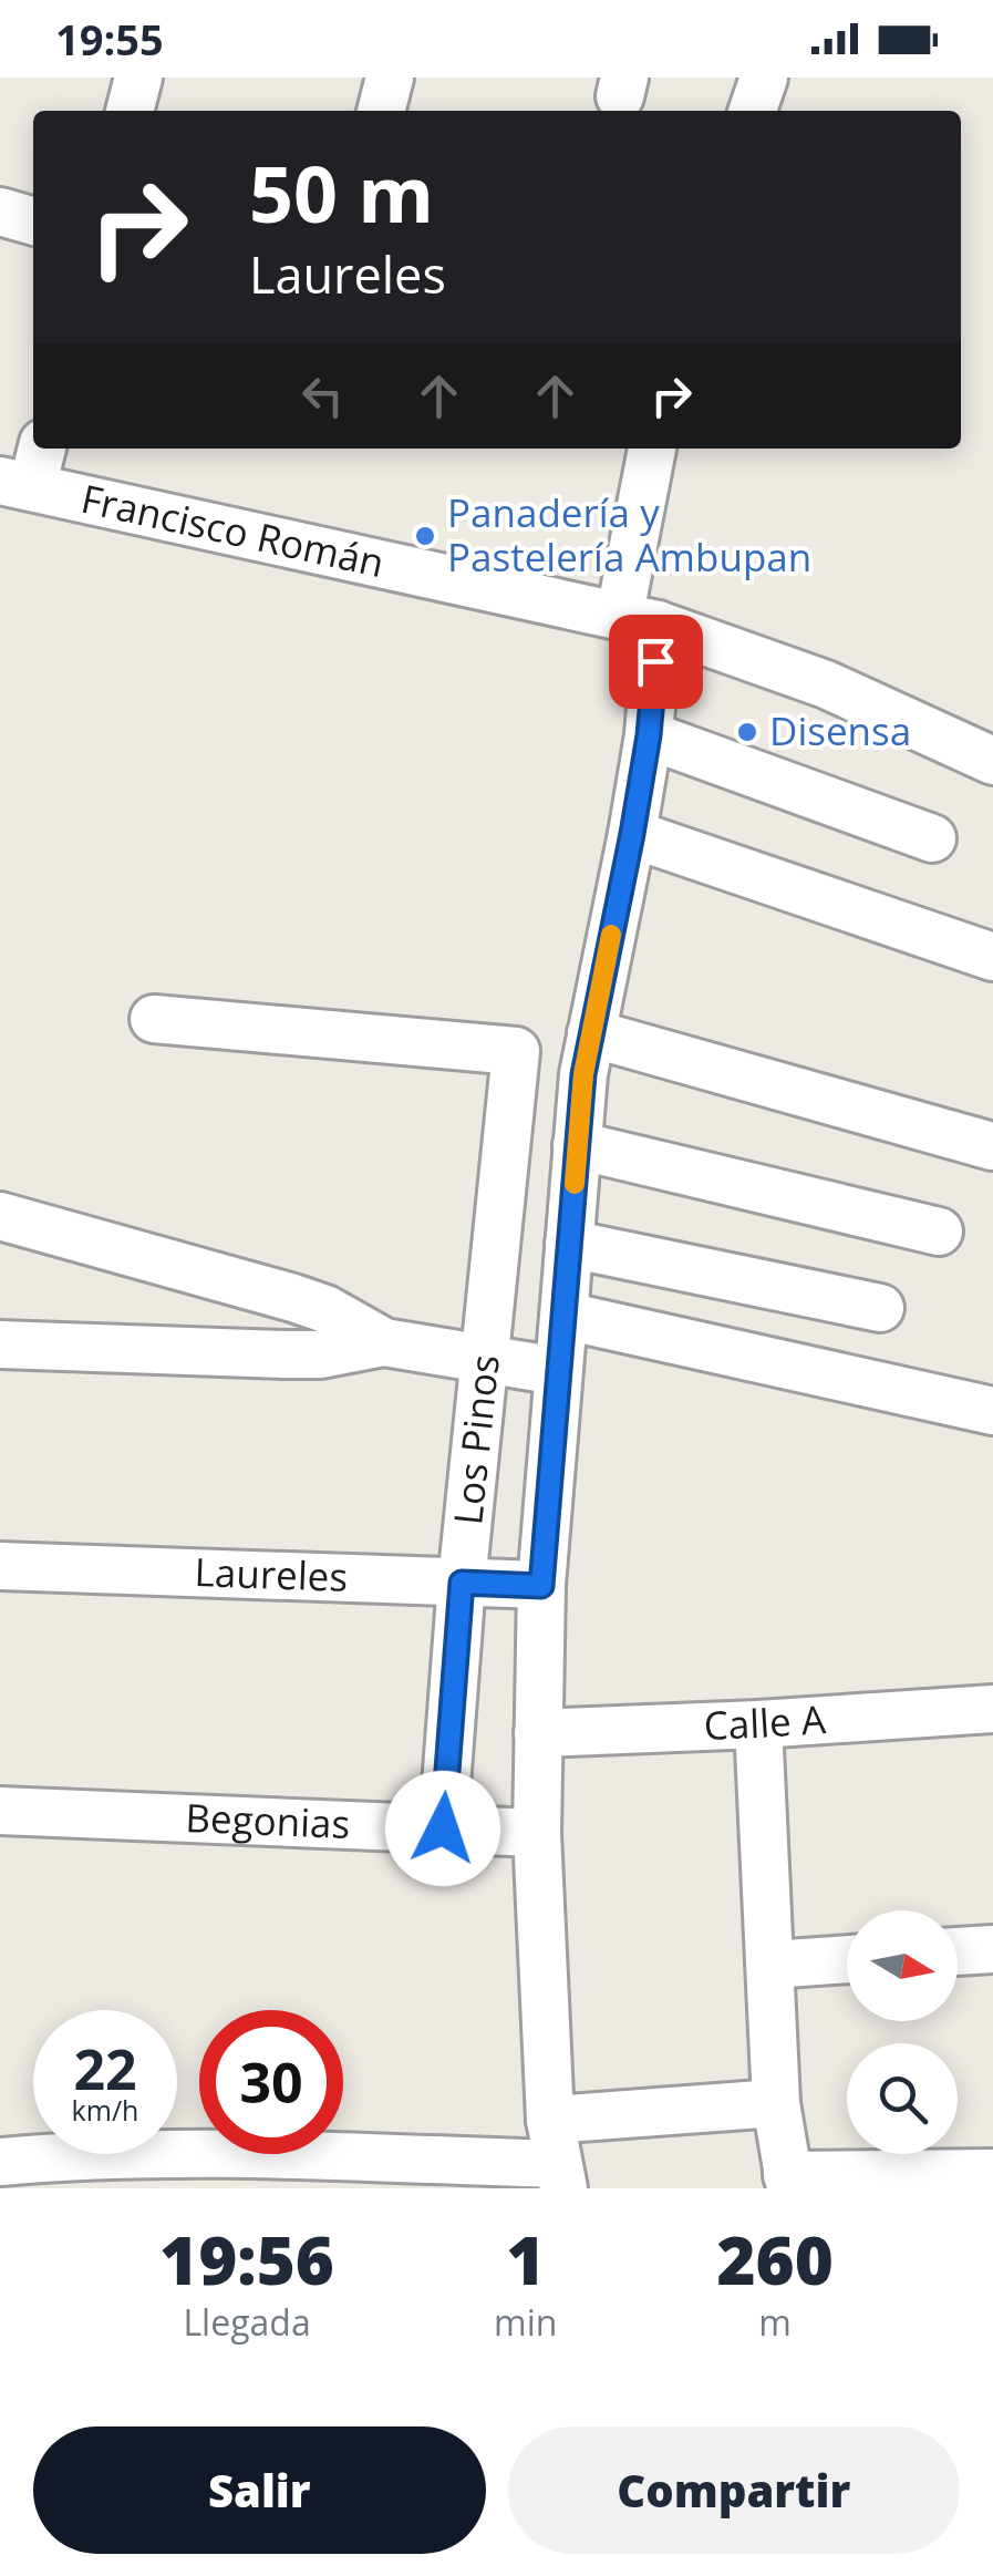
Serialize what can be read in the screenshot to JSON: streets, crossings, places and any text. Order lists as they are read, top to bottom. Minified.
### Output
{"streets":{"street":["Francisco Román","Los Pinos","Laureles","Calle A","Begonias"]},"crossings":[["Los Pinos","Laureles"],["Los Pinos","Begonias"]],"places":["Panadería y Pastelería Ambupan","Disensa"],"north":"right","page":{"status":"19:55","turn":["50 m","Laureles"],"speed":"22 km/h","limit":"30","eta":["19:56","Llegada","1","min","260","m"],"buttons":["Salir","Compartir"]}}
